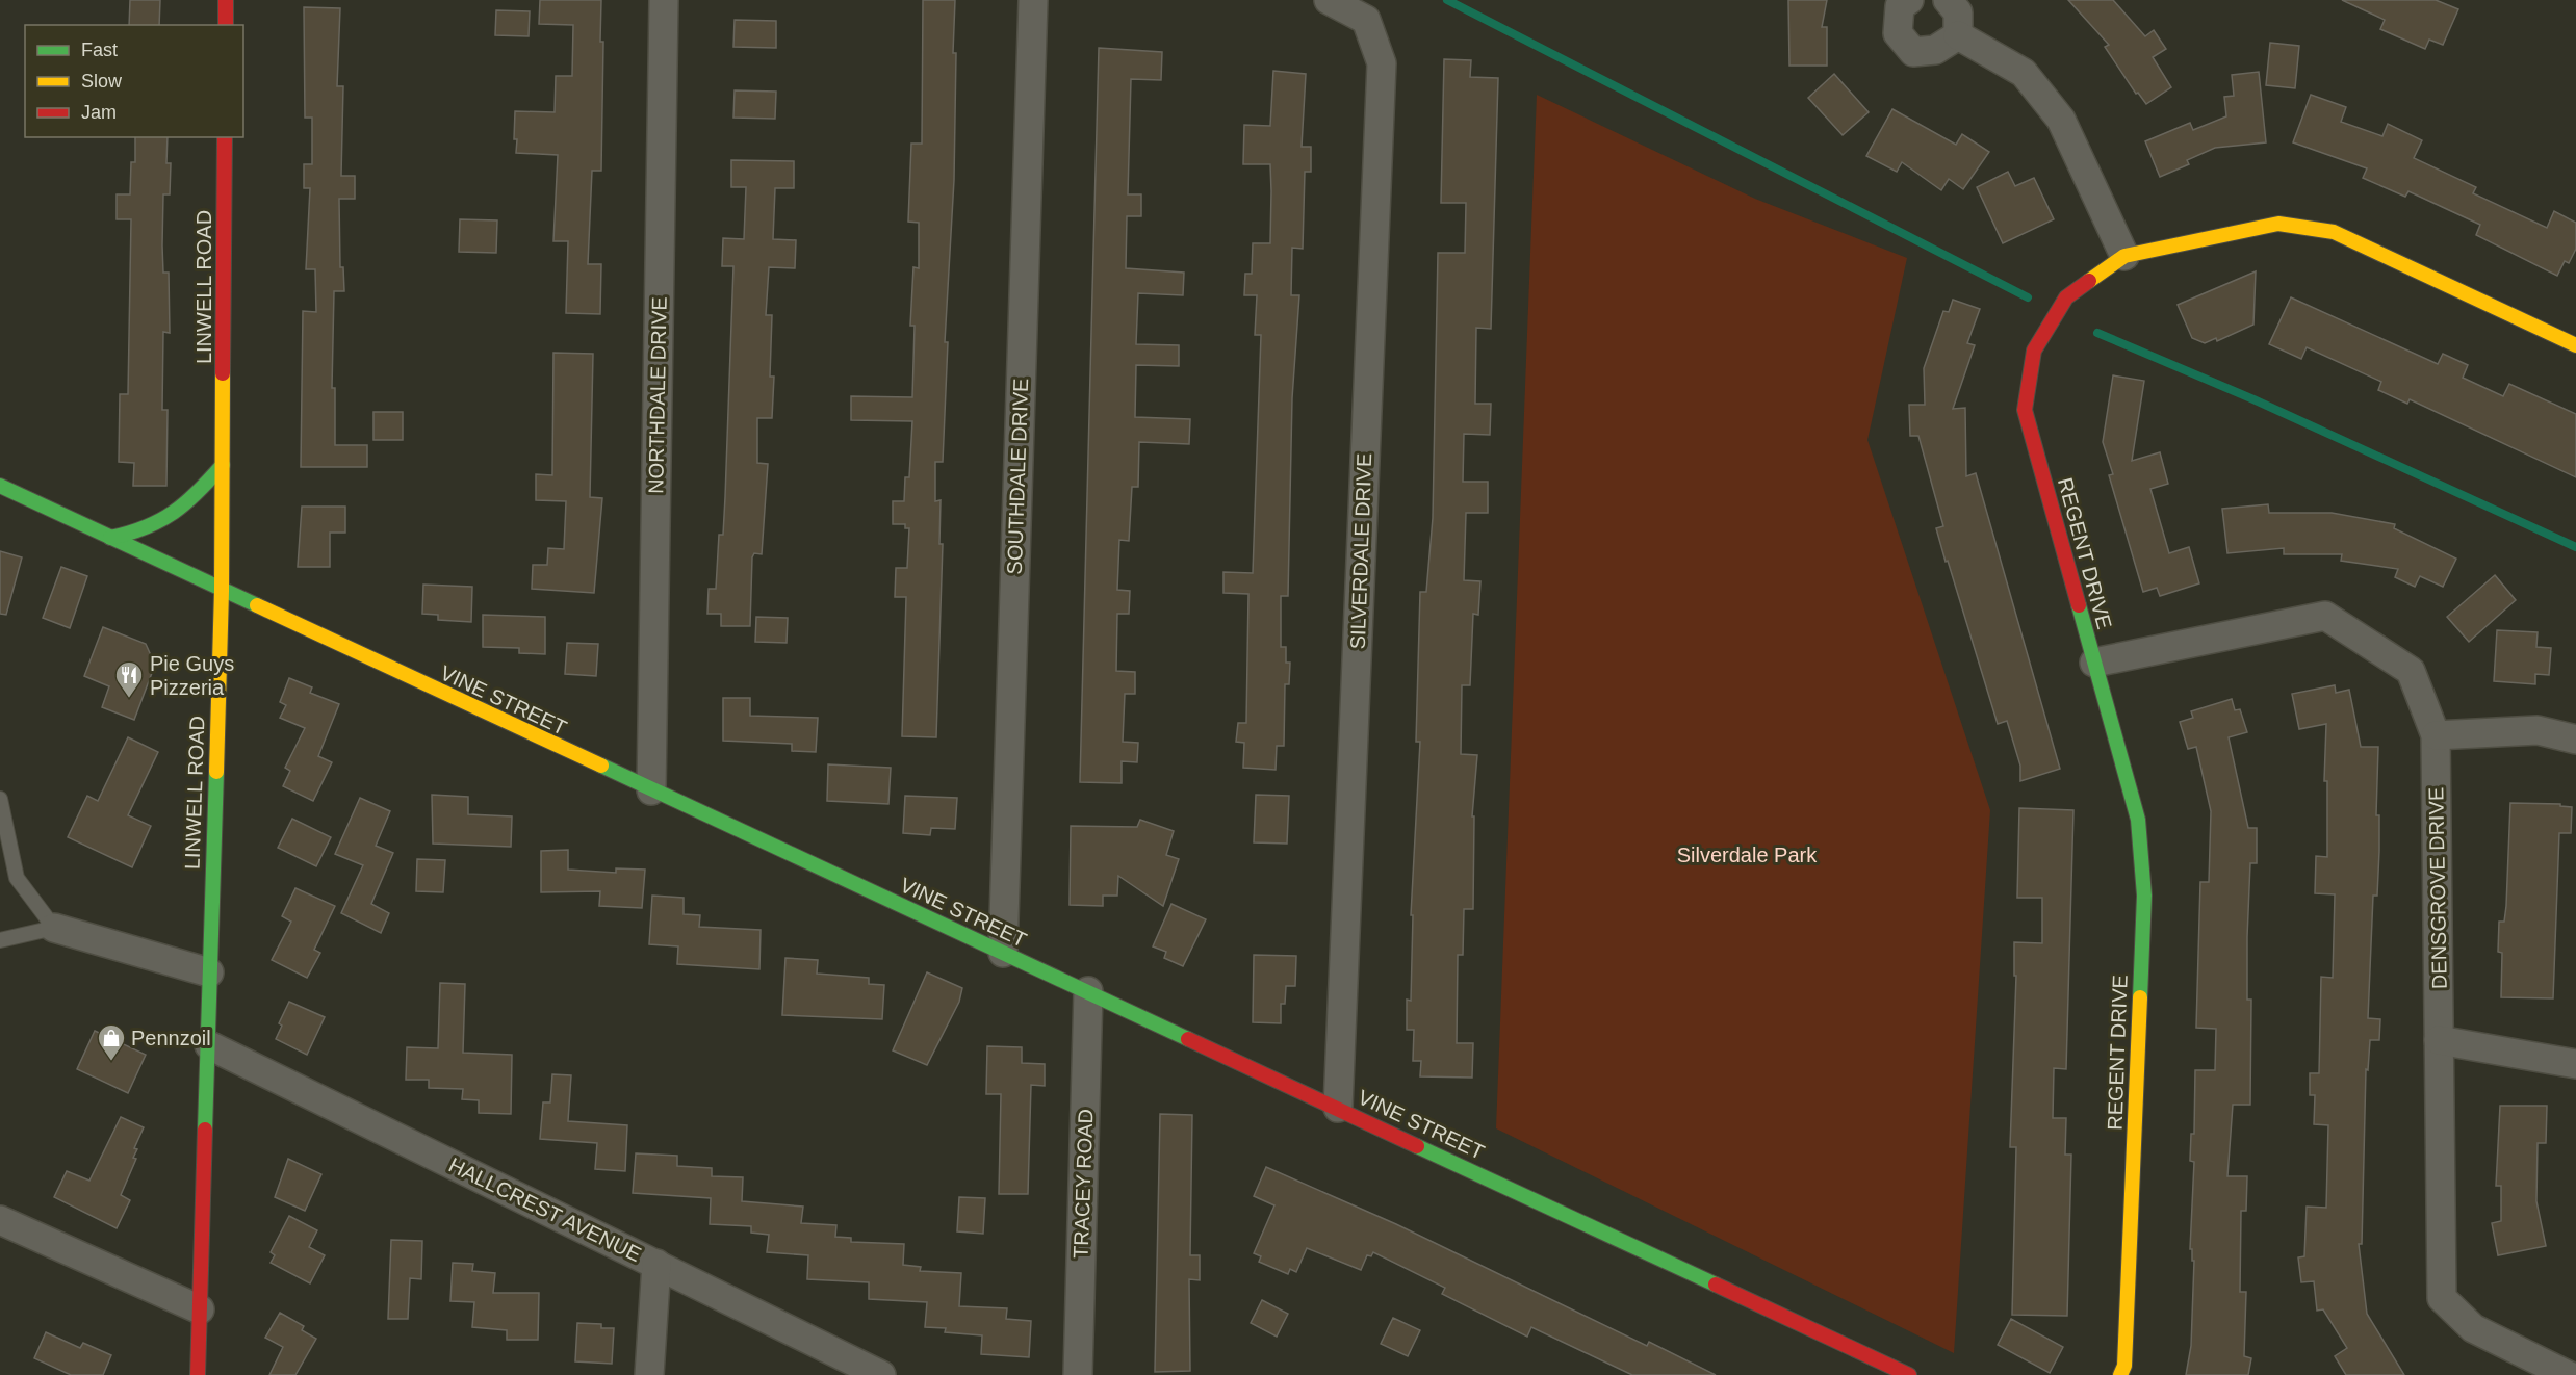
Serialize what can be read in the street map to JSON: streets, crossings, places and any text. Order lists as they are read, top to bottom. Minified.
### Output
{"streets":{"street":["LINWELL ROAD","NORTHDALE DRIVE","SOUTHDALE DRIVE","SILVERDALE DRIVE","REGENT DRIVE","VINE STREET","DENSGROVE DRIVE","TRACEY ROAD","HALLCREST AVENUE"]},"crossings":[["LINWELL ROAD","VINE STREET"],["LINWELL ROAD","HALLCREST AVENUE"],["NORTHDALE DRIVE","VINE STREET"],["SOUTHDALE DRIVE","VINE STREET"],["SILVERDALE DRIVE","VINE STREET"],["REGENT DRIVE","DENSGROVE DRIVE"],["VINE STREET","TRACEY ROAD"]],"parks":["Silverdale Park"],"places":{"restaurant":["Pie Guys Pizzeria"],"shop":["Pennzoil"]},"legend":["Fast","Slow","Jam"]}
